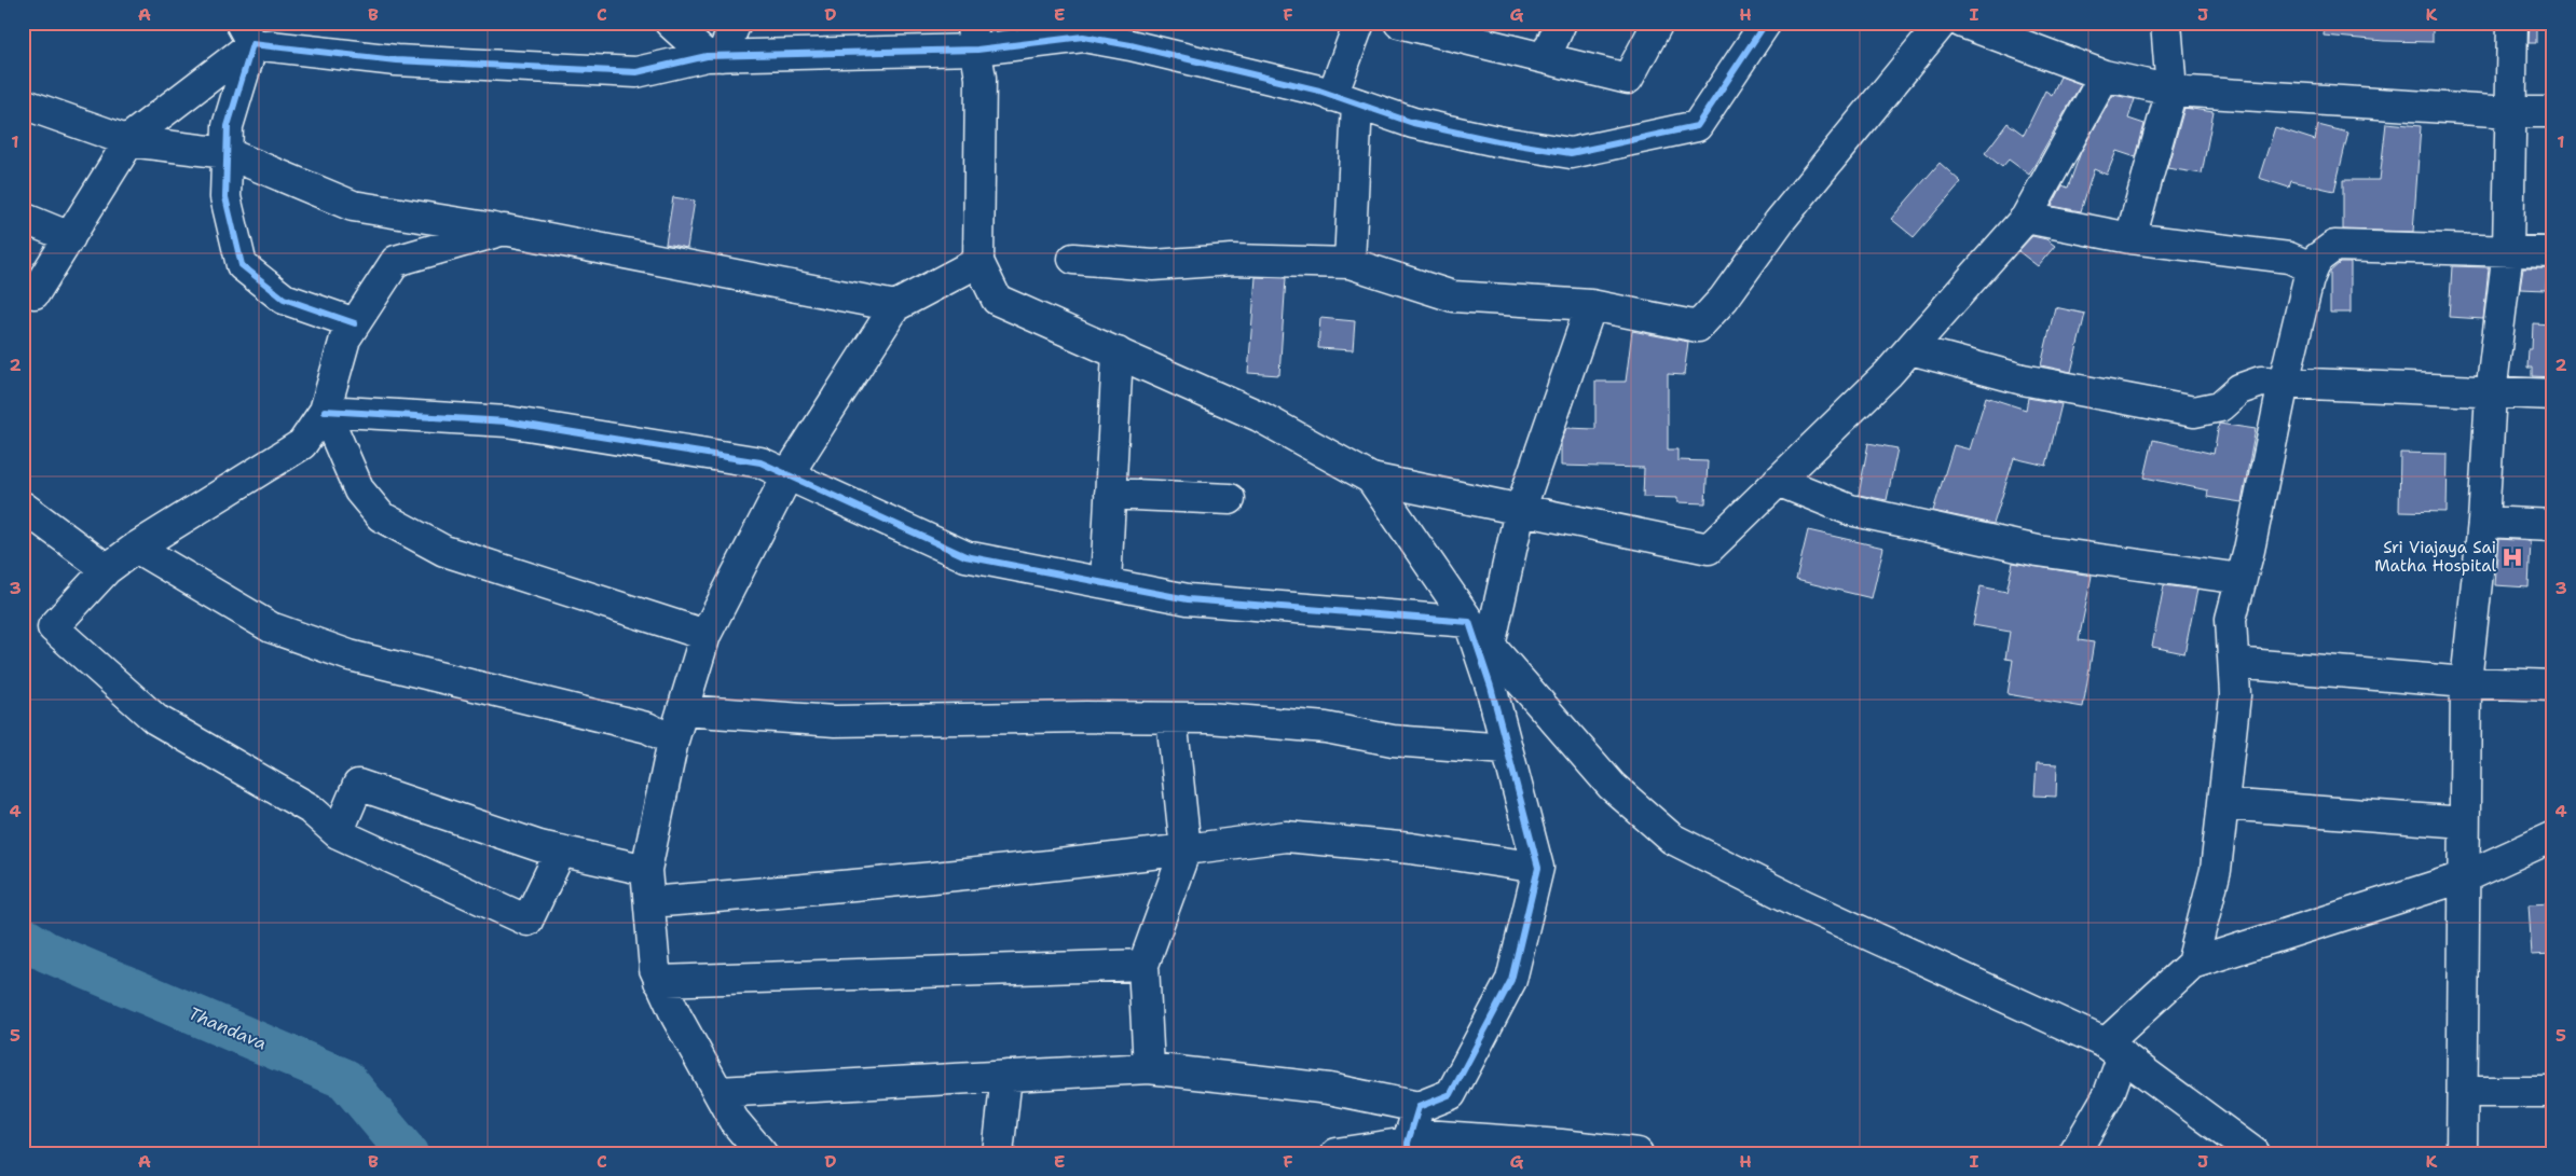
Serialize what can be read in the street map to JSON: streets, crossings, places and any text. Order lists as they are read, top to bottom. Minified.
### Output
{"water":["Thandava"],"places":{"hospital":["Sri Viajaya Sai Matha Hospital"]},"grid":{"columns":["A","B","C","D","E","F","G","H","I","J","K"],"rows":["1","2","3","4","5"]}}
